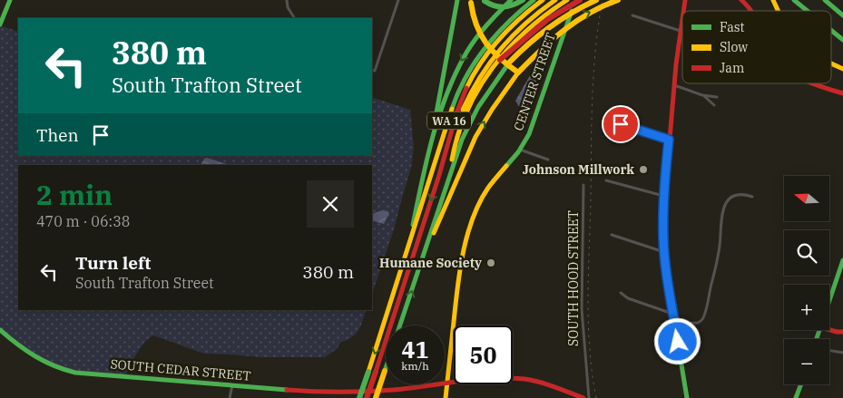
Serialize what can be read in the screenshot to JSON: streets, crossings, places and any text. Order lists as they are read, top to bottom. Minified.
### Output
{"streets":{"main road":["CENTER STREET","WA 16","SOUTH CEDAR STREET"],"street":["SOUTH HOOD STREET"]},"crossings":[["CENTER STREET","SOUTH CEDAR STREET"]],"places":["Johnson Millwork","Humane Society"],"legend":["Fast","Slow","Jam"],"north":"left","page":{"turn":["380 m","South Trafton Street"],"then":"Then","heading":["2 min","470 m · 06:38"],"map_buttons":["+","−"],"list":[{"name":"Turn left","note":"South Trafton Street","value":"380 m"}],"speed":"41 km/h","limit":"50"}}
